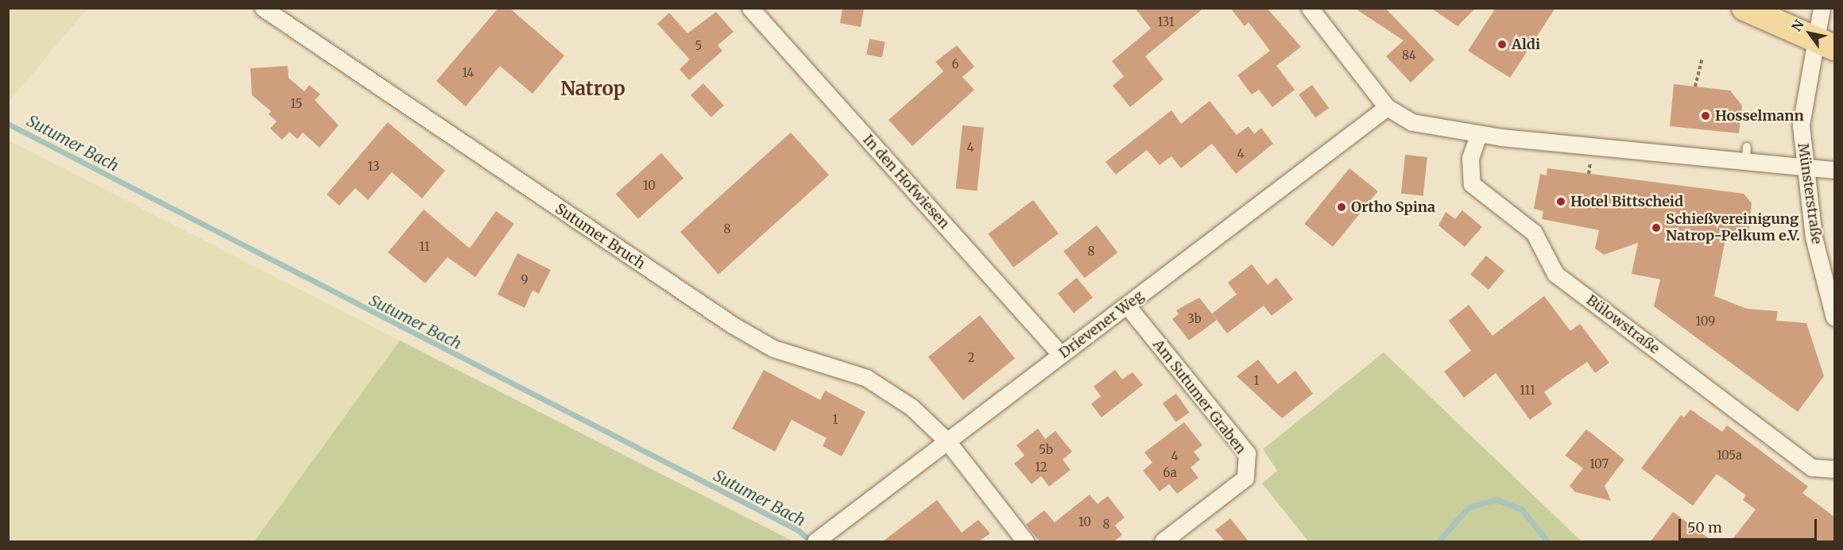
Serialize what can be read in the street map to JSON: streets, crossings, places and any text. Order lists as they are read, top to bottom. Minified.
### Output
{"streets":{"street":["In den Hofwiesen","Münsterstraße","Sutumer Bruch","Drievener Weg","Bülowstraße","Am Sutumer Graben"]},"crossings":[["In den Hofwiesen","Drievener Weg"],["Sutumer Bruch","Drievener Weg"],["Drievener Weg","Am Sutumer Graben"]],"districts":["Natrop"],"water":["Sutumer Bach"],"places":["Aldi","Hosselmann","Hotel Bittscheid","Ortho Spina","Schießvereinigung Natrop-Pelkum e.V."],"house_numbers":["131","5","84","6","14","15","4","4","13","10","8","11","8","9","3b","109","2","1","111","1","5b","105a","4","107","12","6a","10","8"],"scale_bar":"50 m","north":"top left"}
